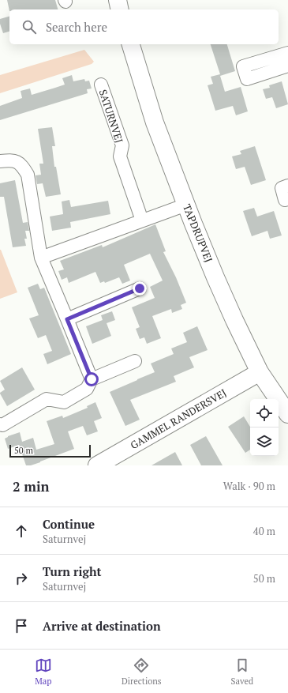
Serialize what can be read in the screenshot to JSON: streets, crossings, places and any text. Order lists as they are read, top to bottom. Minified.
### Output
{"streets":{"street":["SATURNVEJ","TAPDRUPVEJ","GAMMEL RANDERSVEJ"]},"crossings":[["TAPDRUPVEJ","GAMMEL RANDERSVEJ"]],"scale_bar":"50 m","page":{"search":"Search here","scale":"50 m","heading":["2 min","Walk · 90 m"],"list":[["Continue","Saturnvej","40 m"],["Turn right","Saturnvej","50 m"],"Arrive at destination"],"nav":["Map","Directions","Saved"]}}
